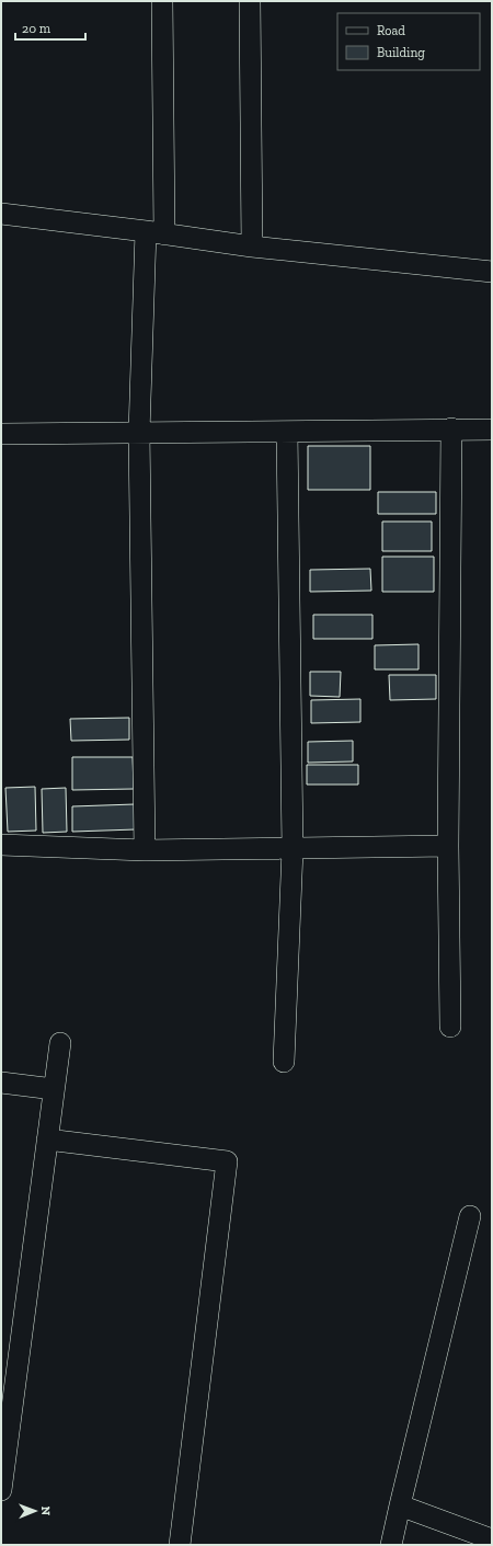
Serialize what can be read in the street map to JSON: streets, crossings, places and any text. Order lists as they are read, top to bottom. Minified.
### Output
{"legend":["Road","Building"],"scale_bar":"20 m","north":"right"}
